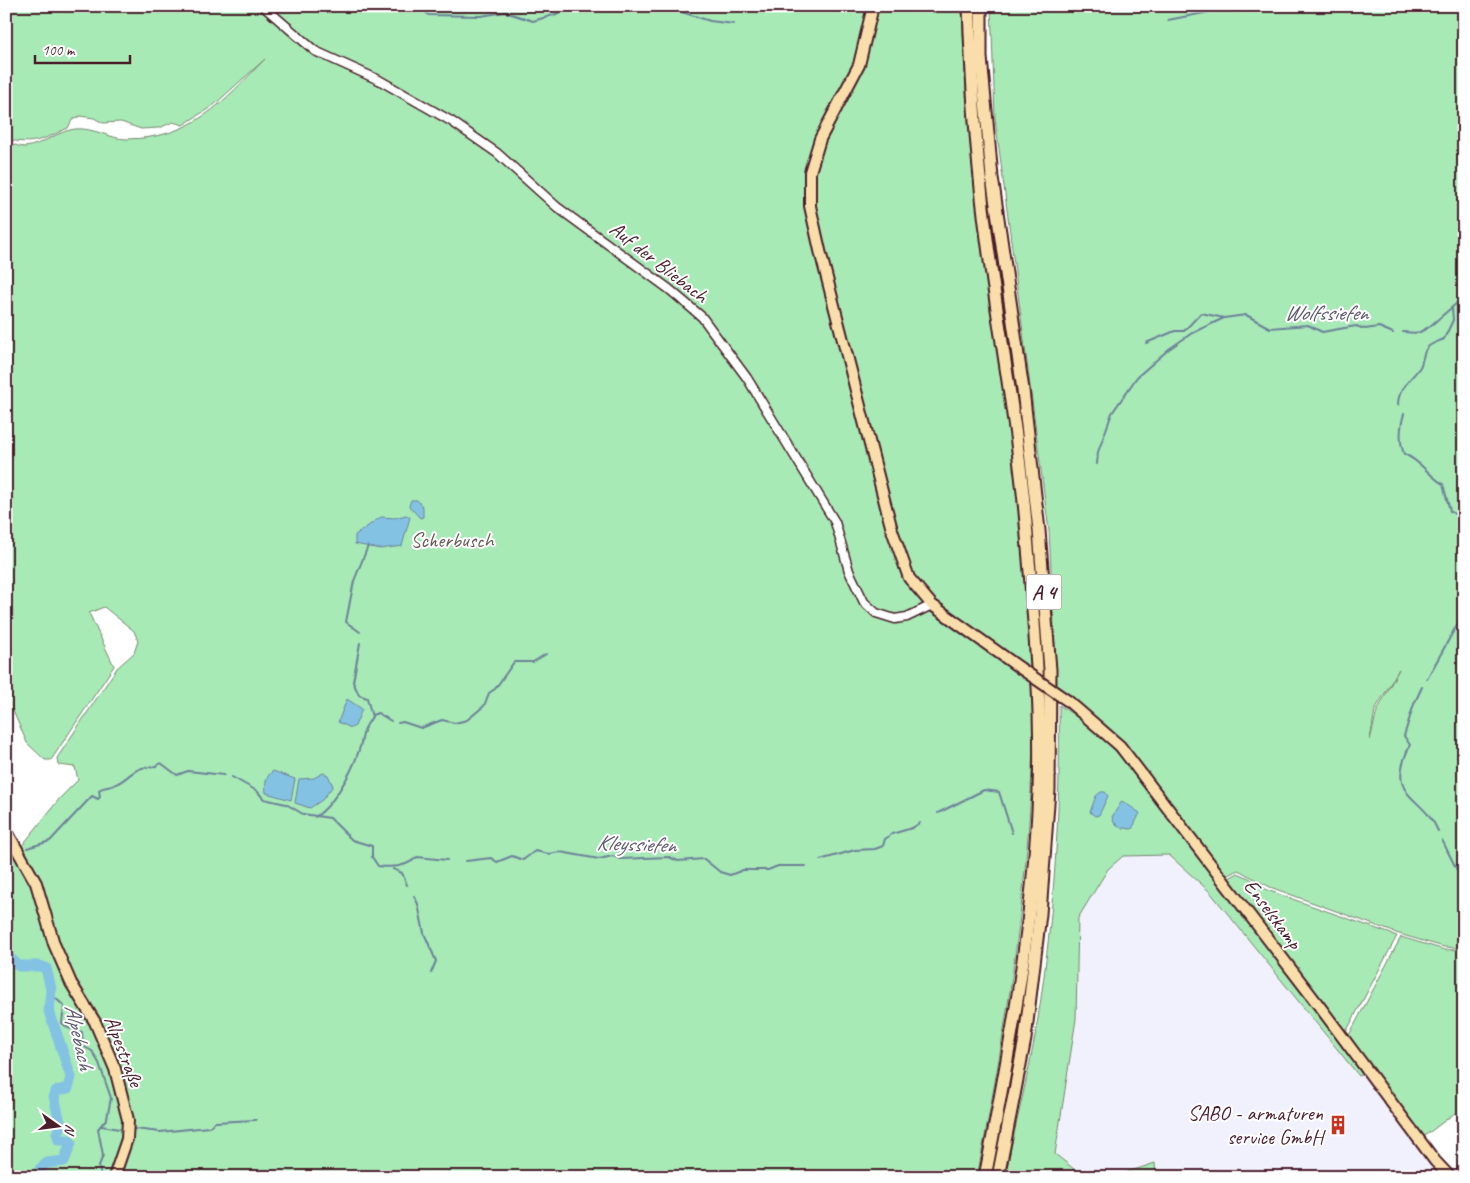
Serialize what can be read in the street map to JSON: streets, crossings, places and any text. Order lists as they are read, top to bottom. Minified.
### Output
{"streets":{"highway":["A 4"],"main road":["Enselskamp","Alpestraße"],"street":["Auf der Bliebach"]},"crossings":[["Auf der Bliebach","Enselskamp"]],"water":["Wolfssiefen","Kleyssiefen","Alpebach"],"parks":["Scherbusch"],"places":{"building":["SABO - armaturen service GmbH"]},"scale_bar":"100 m","north":"right"}
